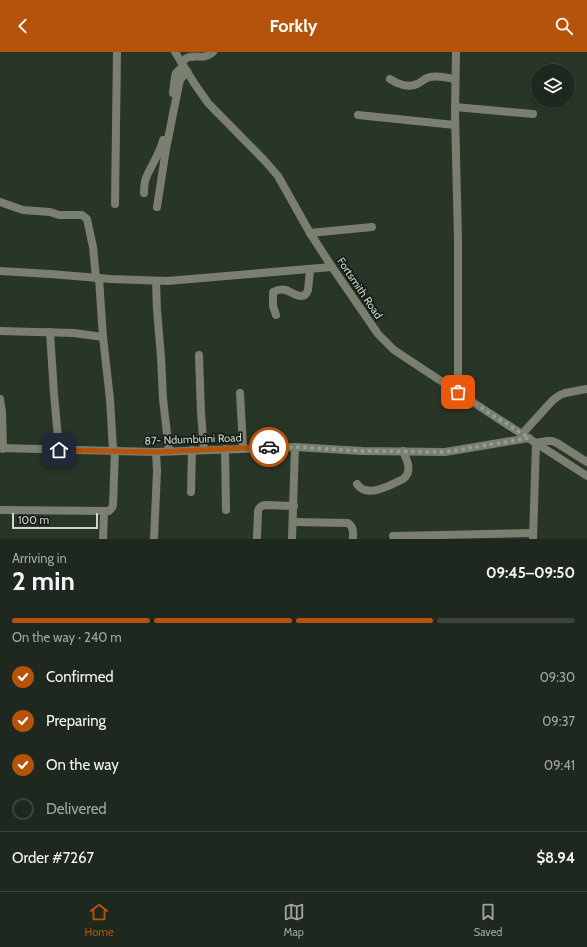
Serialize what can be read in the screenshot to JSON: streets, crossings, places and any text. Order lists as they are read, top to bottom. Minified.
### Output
{"streets":{"street":["Fortsmith Road","87- Ndumbuini Road"]},"crossings":[["Fortsmith Road","87- Ndumbuini Road"]],"scale_bar":"100 m","page":{"header":"Forkly","scale":"100 m","heading":["2 min","Arriving in","09:45–09:50"],"panel":["Order #7267","$8.94"],"bar":"On the way · 240 m","list":[["Confirmed","09:30"],["Preparing","09:37"],["On the way","09:41"],"Delivered"],"tabs":["Home","Map","Saved"]}}
